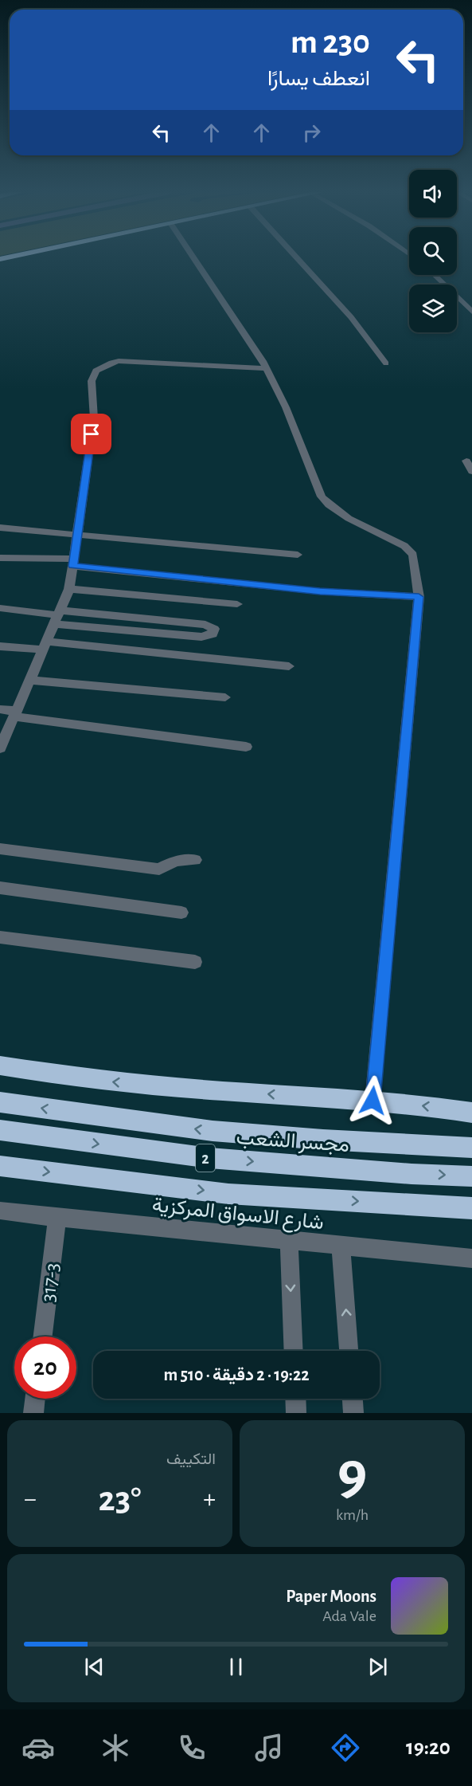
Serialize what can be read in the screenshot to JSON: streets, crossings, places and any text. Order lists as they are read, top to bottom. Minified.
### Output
{"streets":{"highway":["مجسر الشعب","2"],"street":["شارع الاسواق المركزية","317-3"]},"crossings":[["شارع الاسواق المركزية","317-3"]],"page":{"turn":["230 m","انعطف يسارًا"],"limit":"20","trip":"19:22 · 2 دقيقة · 510 m","tile":[["9","km/h"],"التكييف"],"heat":["−","23°","+"],"song":["Paper Moons","Ada Vale"],"tabs":"19:20"}}
